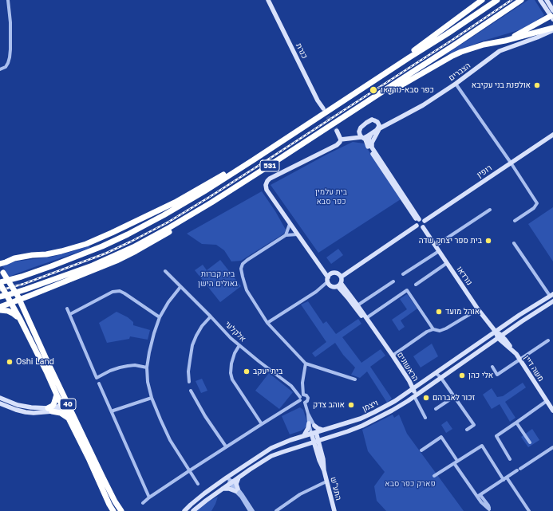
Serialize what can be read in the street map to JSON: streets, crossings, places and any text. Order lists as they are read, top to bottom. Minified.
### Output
{"streets":{"highway":["531","40"],"street":["כנרת","הצברים","רופין","נורדאו","אלקלעי","הראשונים","משה דיין","ויצמן","התע\"ש"]},"crossings":[["531","40"],["רופין","נורדאו"],["נורדאו","משה דיין"],["נורדאו","ויצמן"],["הראשונים","ויצמן"],["משה דיין","ויצמן"],["ויצמן","התע\"ש"]],"parks":["בית עלמין כפר סבא","בית קברות גאולים הישן","פארק כפר סבא"],"places":["אולפנת בני עקיבא","כפר סבא-נורדאו","בית ספר יצחק שדה","אוהל מועד","Oshi Land","בית יעקב","אלי כהן","זכור לאברהם","אוהב צדק"]}
